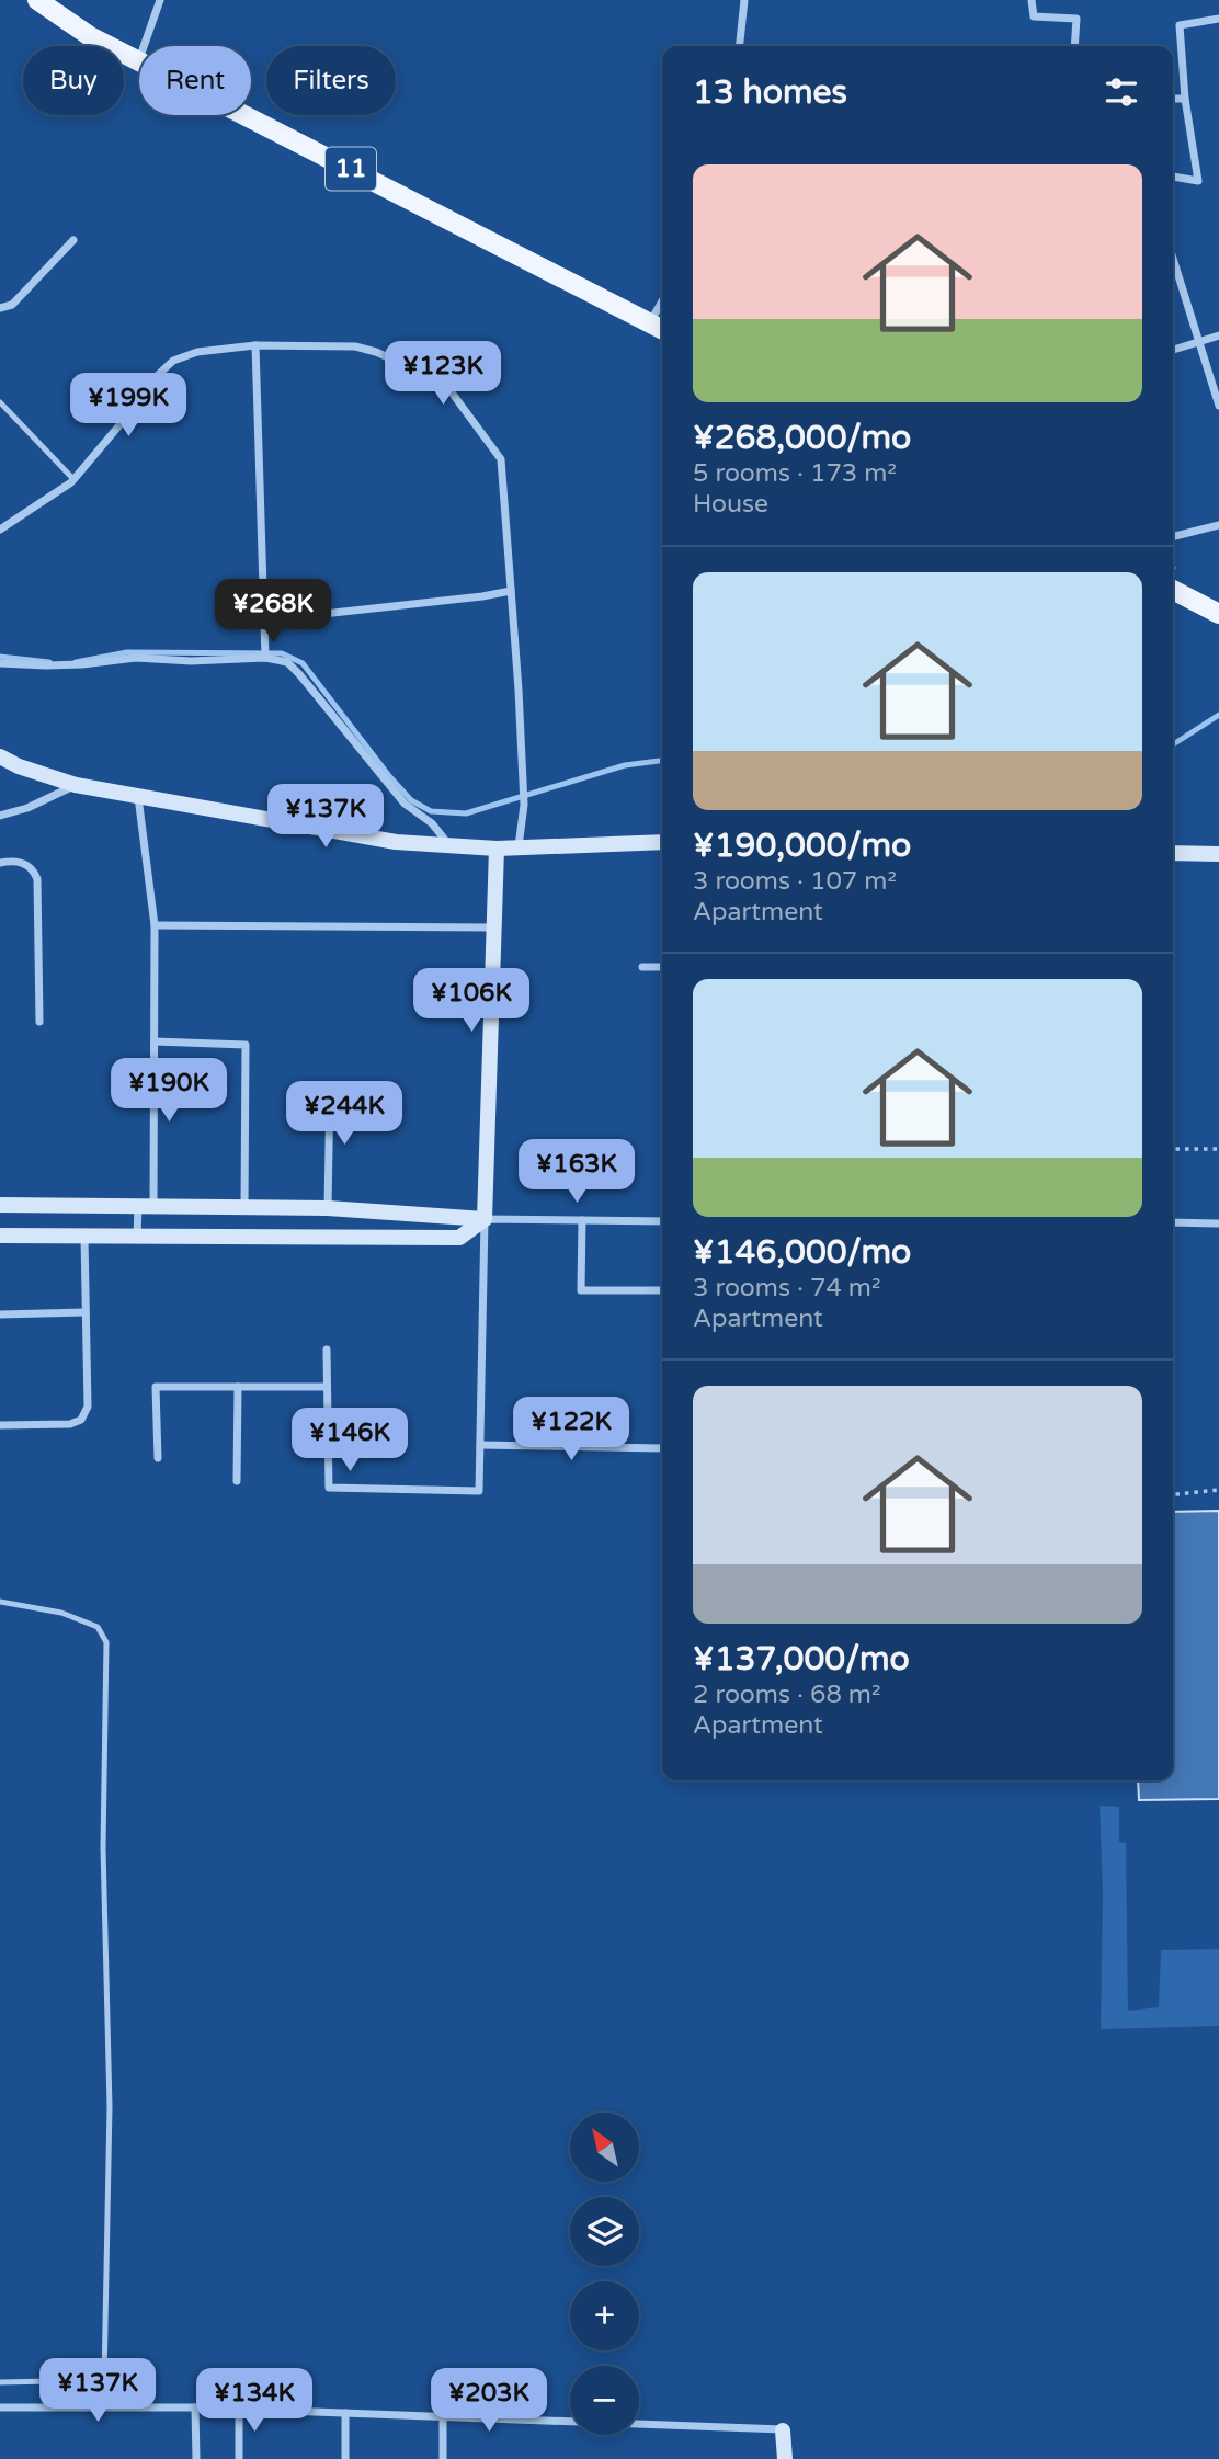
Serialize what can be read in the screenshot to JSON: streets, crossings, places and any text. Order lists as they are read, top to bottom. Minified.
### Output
{"streets":{"main road":["11"]},"north":"top left","page":{"chip":["Buy","Rent","Filters"],"heading":"13 homes","list":[{"name":"¥268,000/mo","note":"5 rooms · 173 m² · House"},{"name":"¥190,000/mo","note":"3 rooms · 107 m² · Apartment"},{"name":"¥146,000/mo","note":"3 rooms · 74 m² · Apartment"},{"name":"¥137,000/mo","note":"2 rooms · 68 m² · Apartment"}],"price":["¥123K","¥199K","¥268K","¥137K","¥106K","¥190K","¥244K","¥163K","¥122K","¥146K","¥137K","¥134K","¥203K"],"map_buttons":["+","−"]}}
